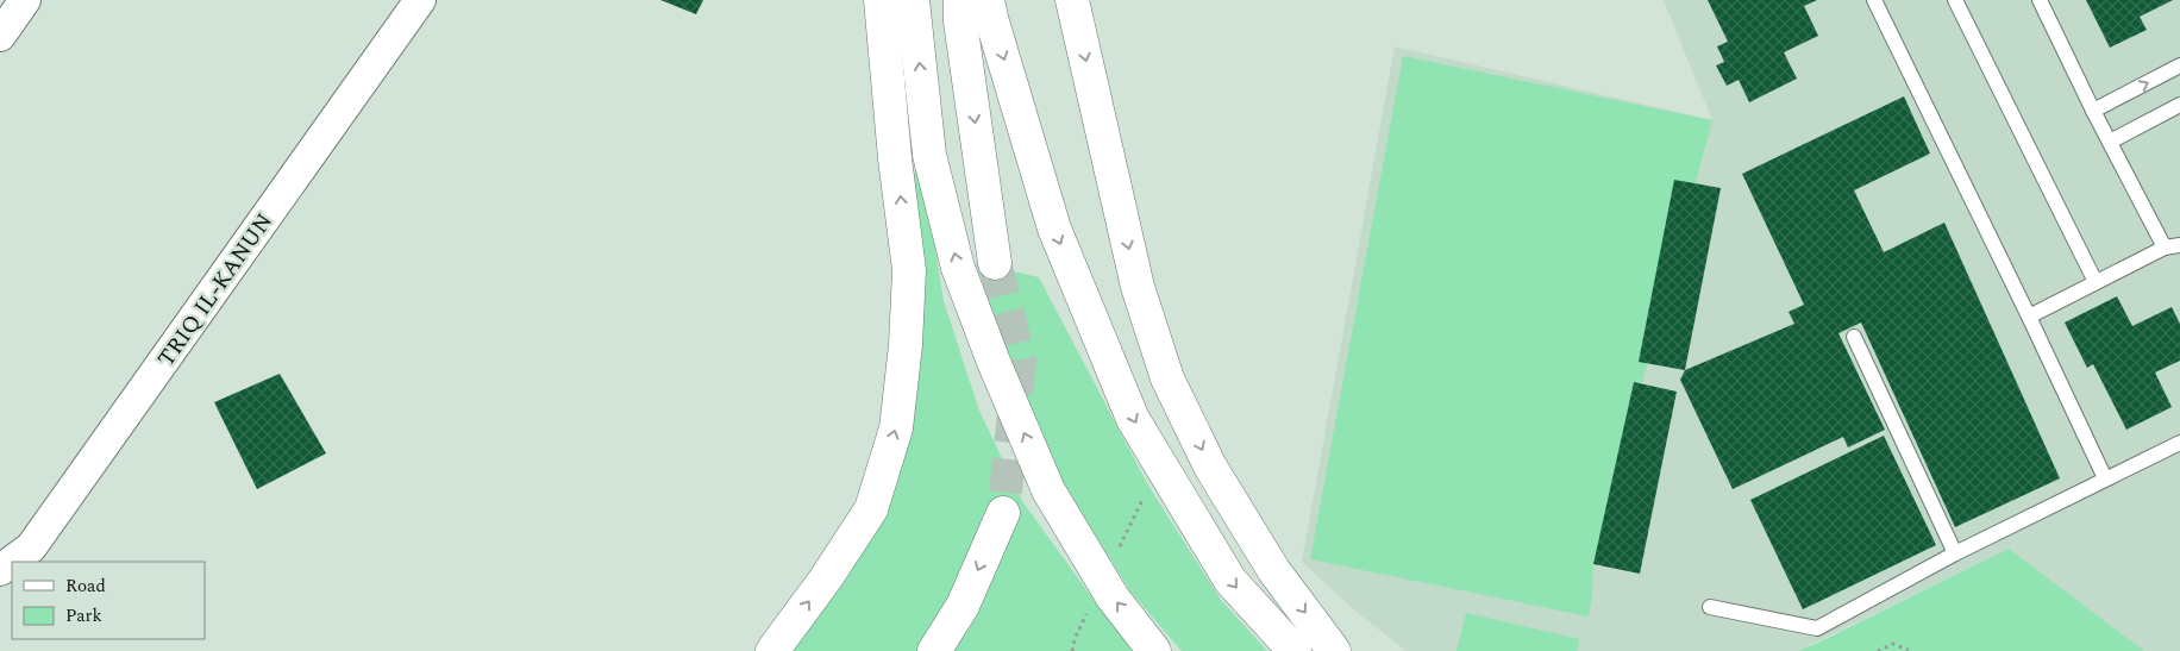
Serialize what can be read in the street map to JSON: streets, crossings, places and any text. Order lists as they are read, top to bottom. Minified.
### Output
{"streets":{"street":["TRIQ IL-KANUN"]},"legend":["Road","Park"]}
